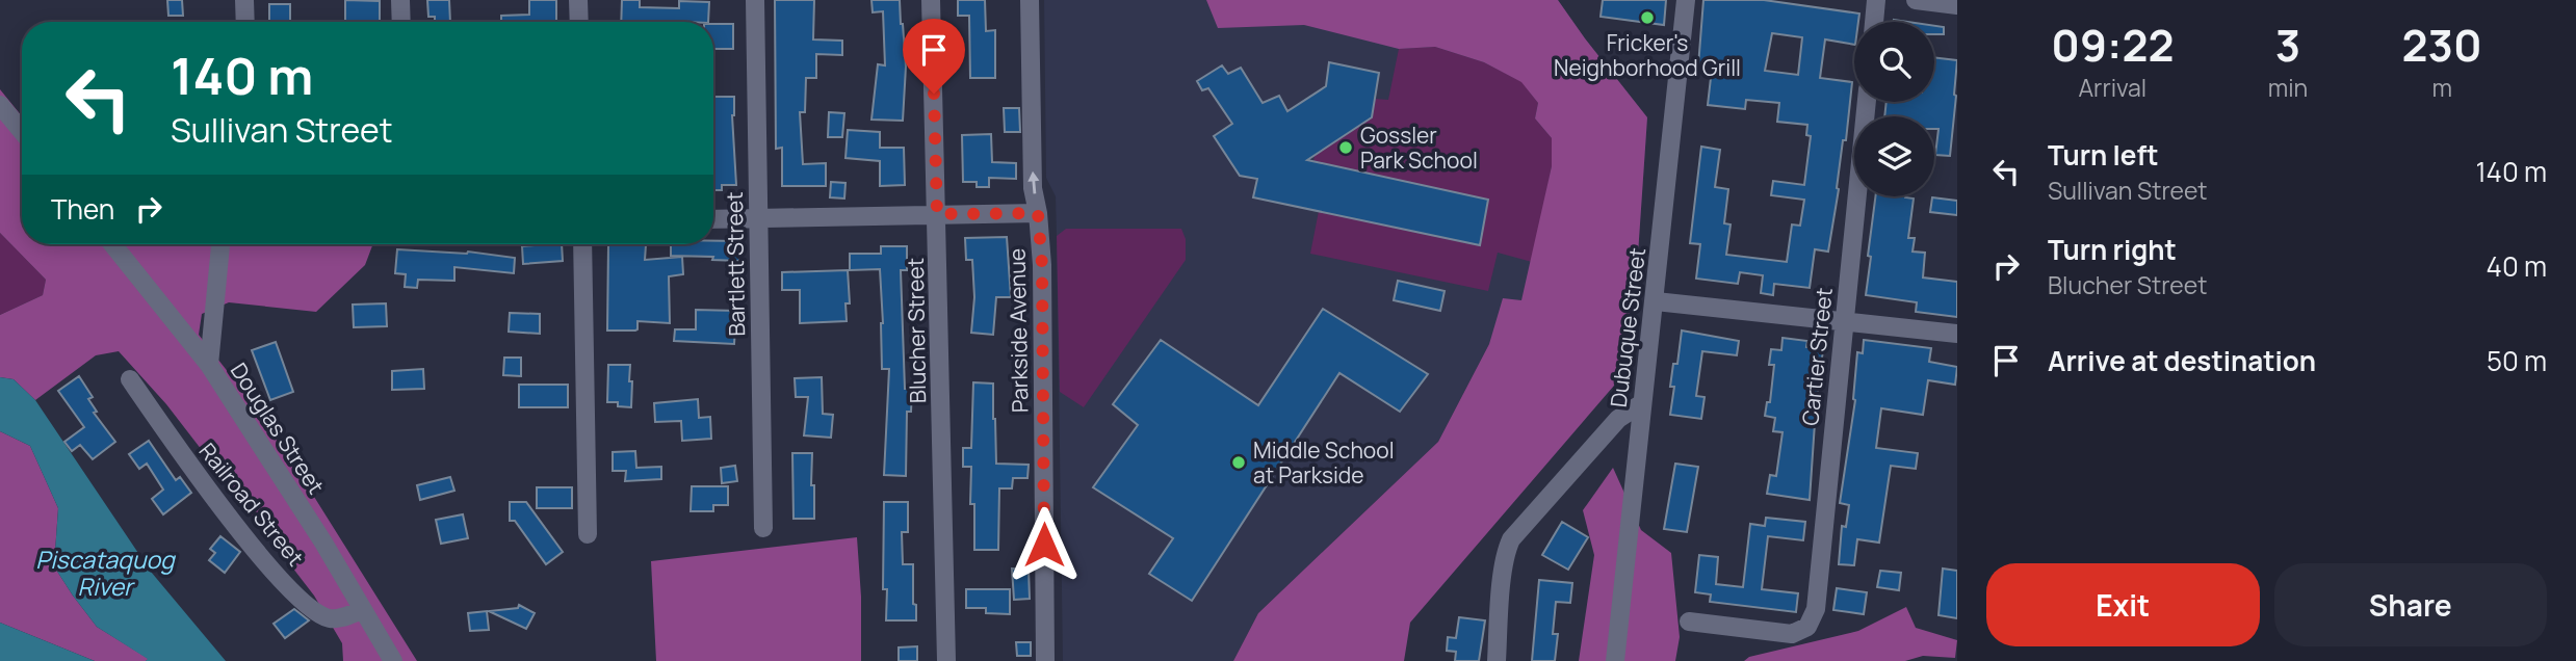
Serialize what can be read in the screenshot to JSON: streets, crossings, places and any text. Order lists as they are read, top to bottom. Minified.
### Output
{"streets":{"street":["Bartlett Street","Dubuque Street","Blucher Street","Parkside Avenue","Cartier Street","Douglas Street","Railroad Street"]},"crossings":[["Douglas Street","Railroad Street"]],"water":["Piscataquog River"],"places":["Fricker's Neighborhood Grill","Gossler Park School","Middle School at Parkside"],"page":{"eta":["09:22","Arrival","3","min","230","m"],"turn":["140 m","Sullivan Street"],"list":[{"name":"Turn left","note":"Sullivan Street","value":"140 m"},{"name":"Turn right","note":"Blucher Street","value":"40 m"},{"name":"Arrive at destination","value":"50 m"}],"then":"Then","buttons":["Exit","Share"]}}
